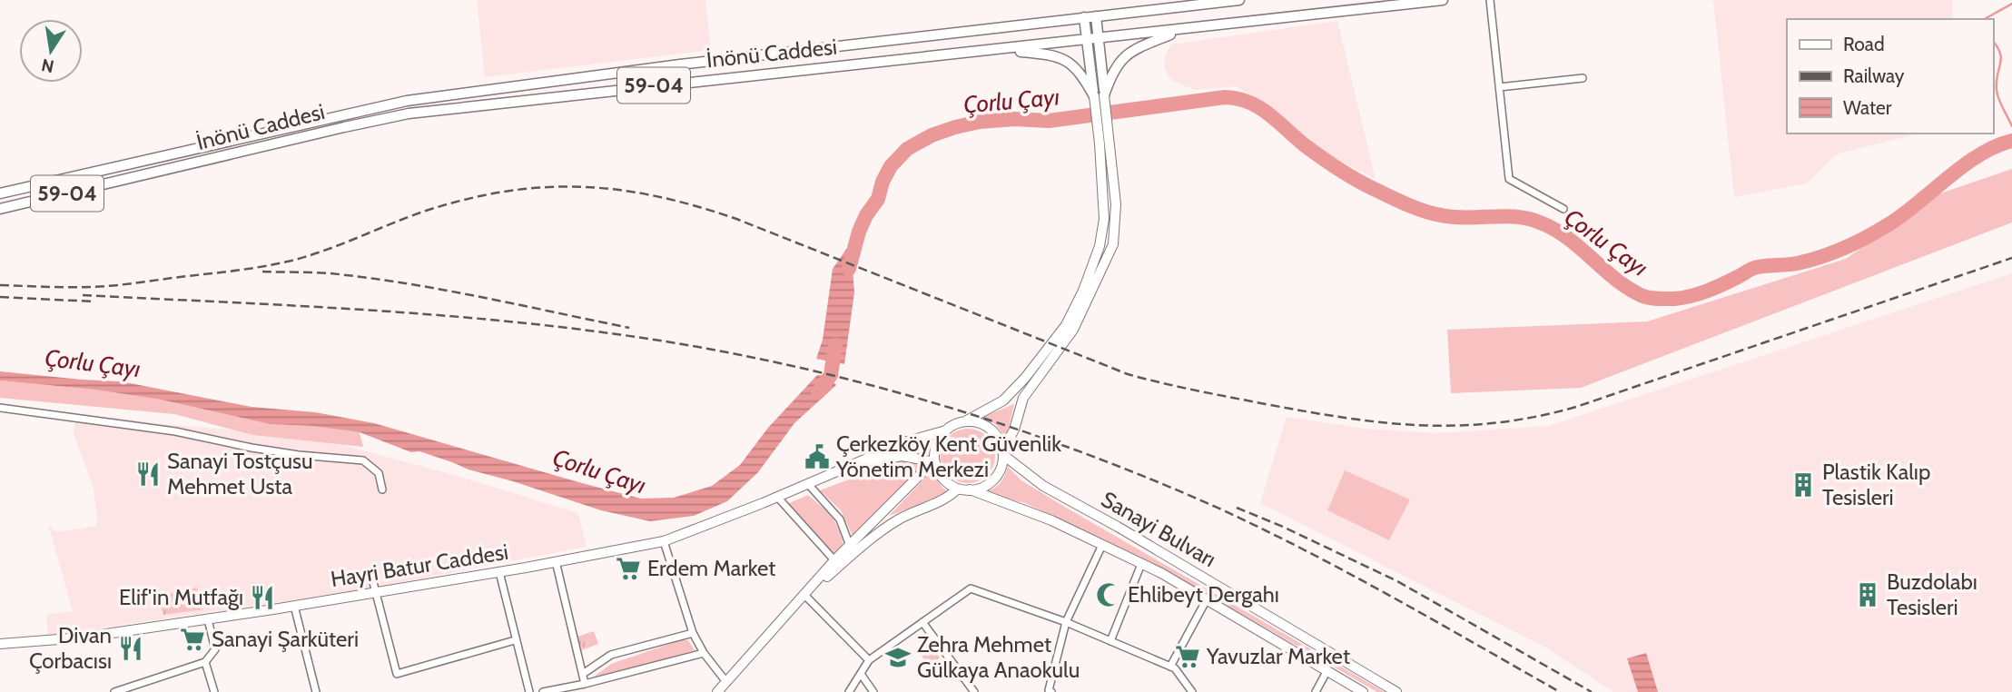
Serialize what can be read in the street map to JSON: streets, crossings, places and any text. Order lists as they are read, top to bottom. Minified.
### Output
{"streets":{"main road":["İnönü Caddesi","59-04","Sanayi Bulvarı","Hayri Batur Caddesi"]},"crossings":[["Sanayi Bulvarı","Hayri Batur Caddesi"]],"water":["Çorlu Çayı"],"places":{"public building":["Çerkezköy Kent Güvenlik Yönetim Merkezi"],"restaurant":["Sanayi Tostçusu Mehmet Usta","Elif'in Mutfağı","Divan Çorbacısı"],"building":["Plastik Kalıp Tesisleri","Buzdolabı Tesisleri"],"supermarket":["Erdem Market","Sanayi Şarküteri","Yavuzlar Market"],"mosque":["Ehlibeyt Dergahı"],"school or university":["Zehra Mehmet Gülkaya Anaokulu"]},"legend":["Road","Railway","Water"],"north":"bottom"}
